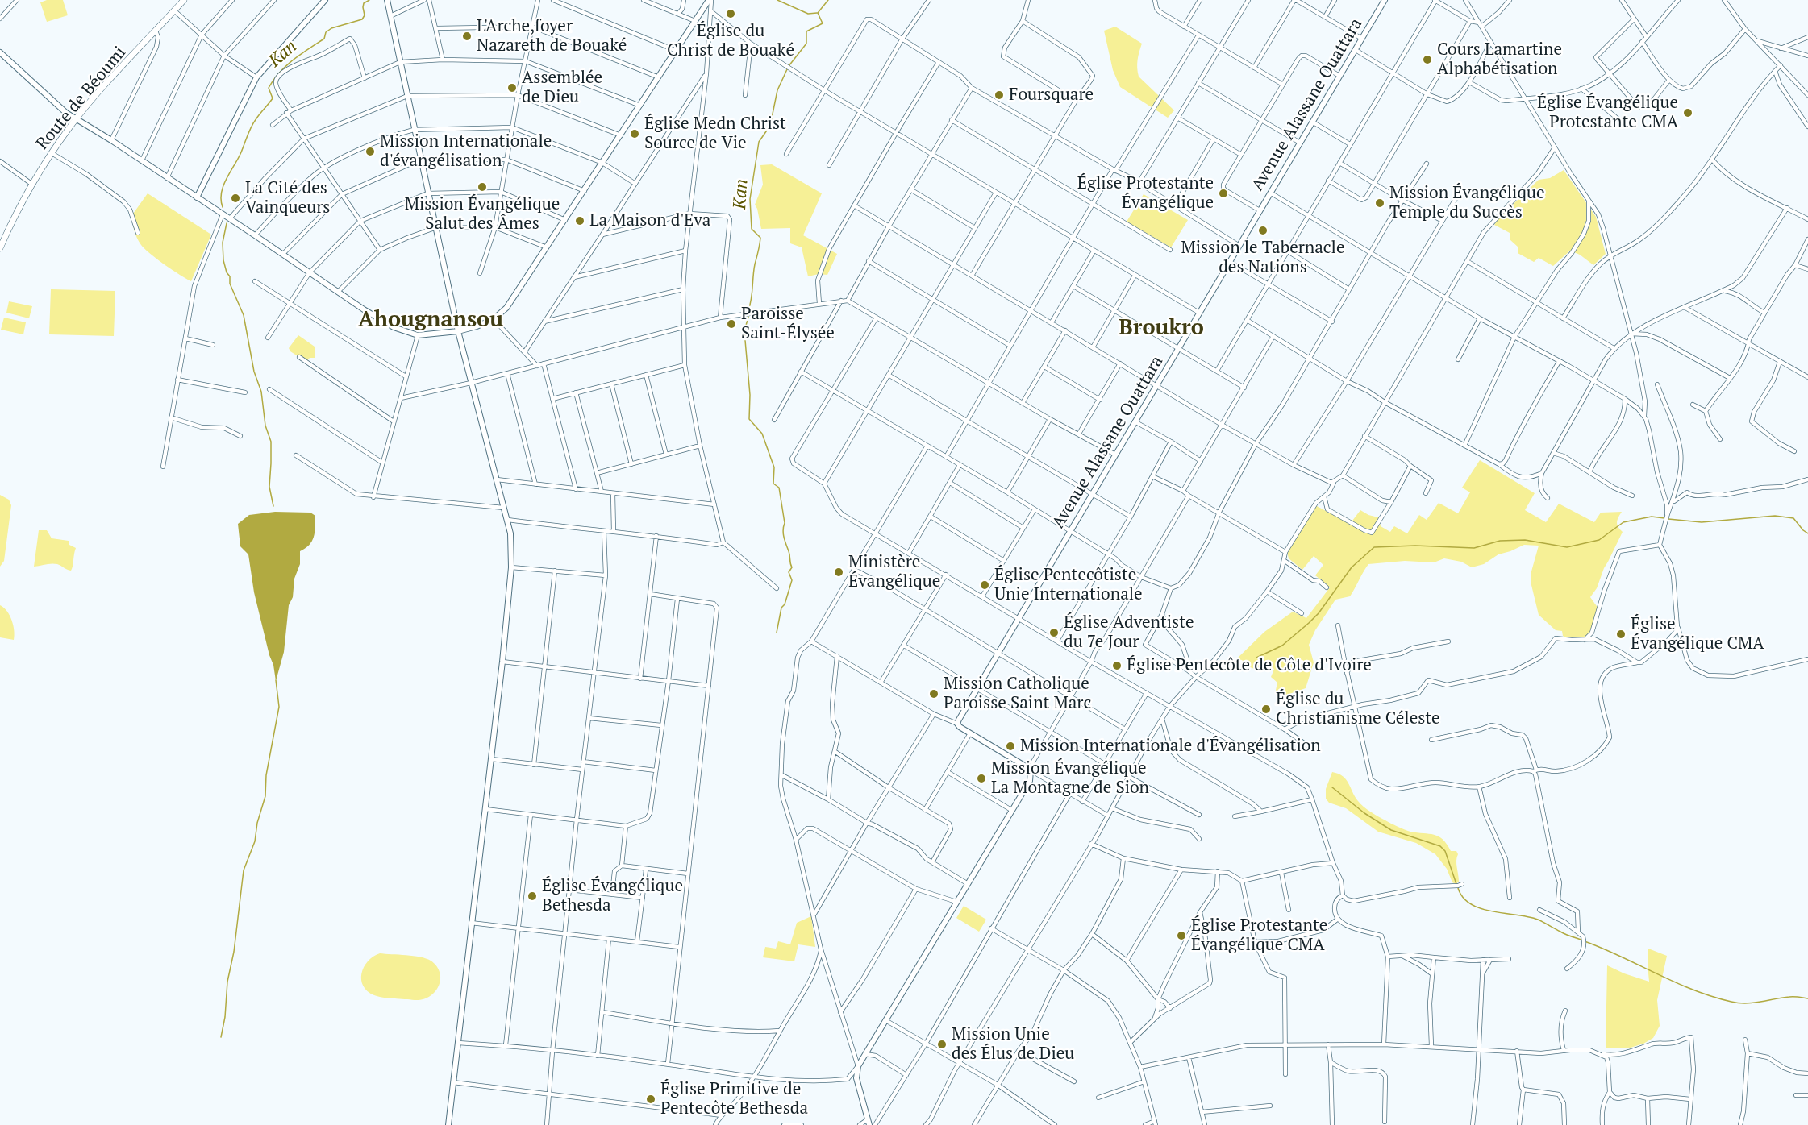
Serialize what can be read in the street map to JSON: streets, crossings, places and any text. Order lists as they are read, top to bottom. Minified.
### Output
{"streets":{"main road":["Route de Béoumi"],"street":["Avenue Alassane Ouattara"]},"districts":["Ahougnansou","Broukro"],"water":["Kan"],"places":["Église du Christ de Bouaké","L'Arche,foyer Nazareth de Bouaké","Cours Lamartine Alphabétisation","Assemblée de Dieu","Foursquare","Église Évangélique Protestante CMA","Église Medn Christ Source de Vie","Mission Internationale d'évangélisation","Mission Évangélique Salut des Âmes","Église Protestante Évangélique","La Cité des Vainqueurs","Mission Évangélique Temple du Succès","La Maison d'Eva","Mission le Tabernacle des Nations","Paroisse Saint-Élysée","Ministère Évangélique","Église Pentecôtiste Unie Internationale","Église Adventiste du 7e Jour","Église Évangélique CMA","Église Pentecôte de Côte d'Ivoire","Mission Catholique Paroisse Saint Marc","Église du Christianisme Céleste","Mission Internationale d'Évangélisation","Mission Évangélique La Montagne de Sion","Église Évangélique Bethesda","Église Protestante Évangélique CMA","Mission Unie des Élus de Dieu","Église Primitive de Pentecôte Bethesda"]}
